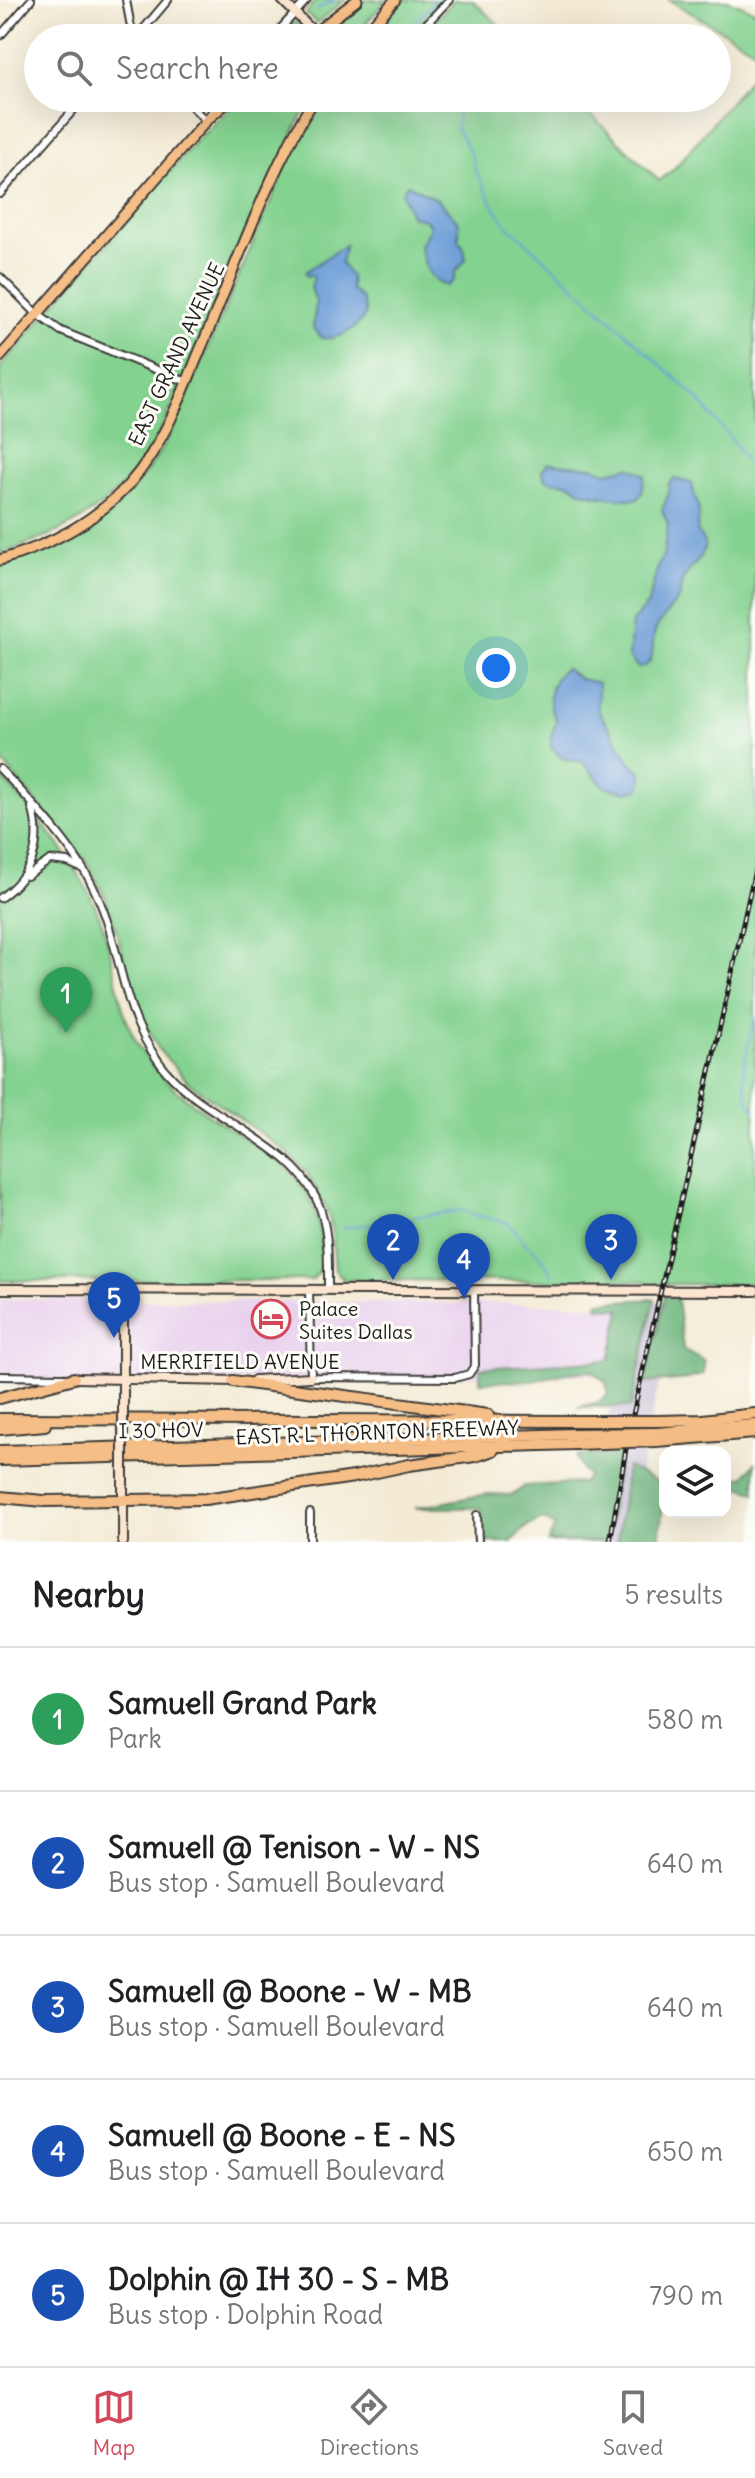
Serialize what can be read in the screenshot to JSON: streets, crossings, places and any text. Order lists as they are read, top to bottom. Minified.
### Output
{"streets":{"highway":["I 30 HOV","EAST R L THORNTON FREEWAY"],"main road":["EAST GRAND AVENUE","MERRIFIELD AVENUE"]},"crossings":[["I 30 HOV","EAST R L THORNTON FREEWAY"]],"places":{"hotel":["Palace Suites Dallas"]},"page":{"search":"Search here","pins":["1","2","3","4","5"],"heading":["Nearby","5 results"],"list":[{"mark":"1","name":"Samuell Grand Park","note":"Park","value":"580 m"},{"mark":"2","name":"Samuell @ Tenison - W - NS","note":"Bus stop · Samuell Boulevard","value":"640 m"},{"mark":"3","name":"Samuell @ Boone - W - MB","note":"Bus stop · Samuell Boulevard","value":"640 m"},{"mark":"4","name":"Samuell @ Boone - E - NS","note":"Bus stop · Samuell Boulevard","value":"650 m"},{"mark":"5","name":"Dolphin @ IH 30 - S - MB","note":"Bus stop · Dolphin Road","value":"790 m"}],"nav":["Map","Directions","Saved"]}}
